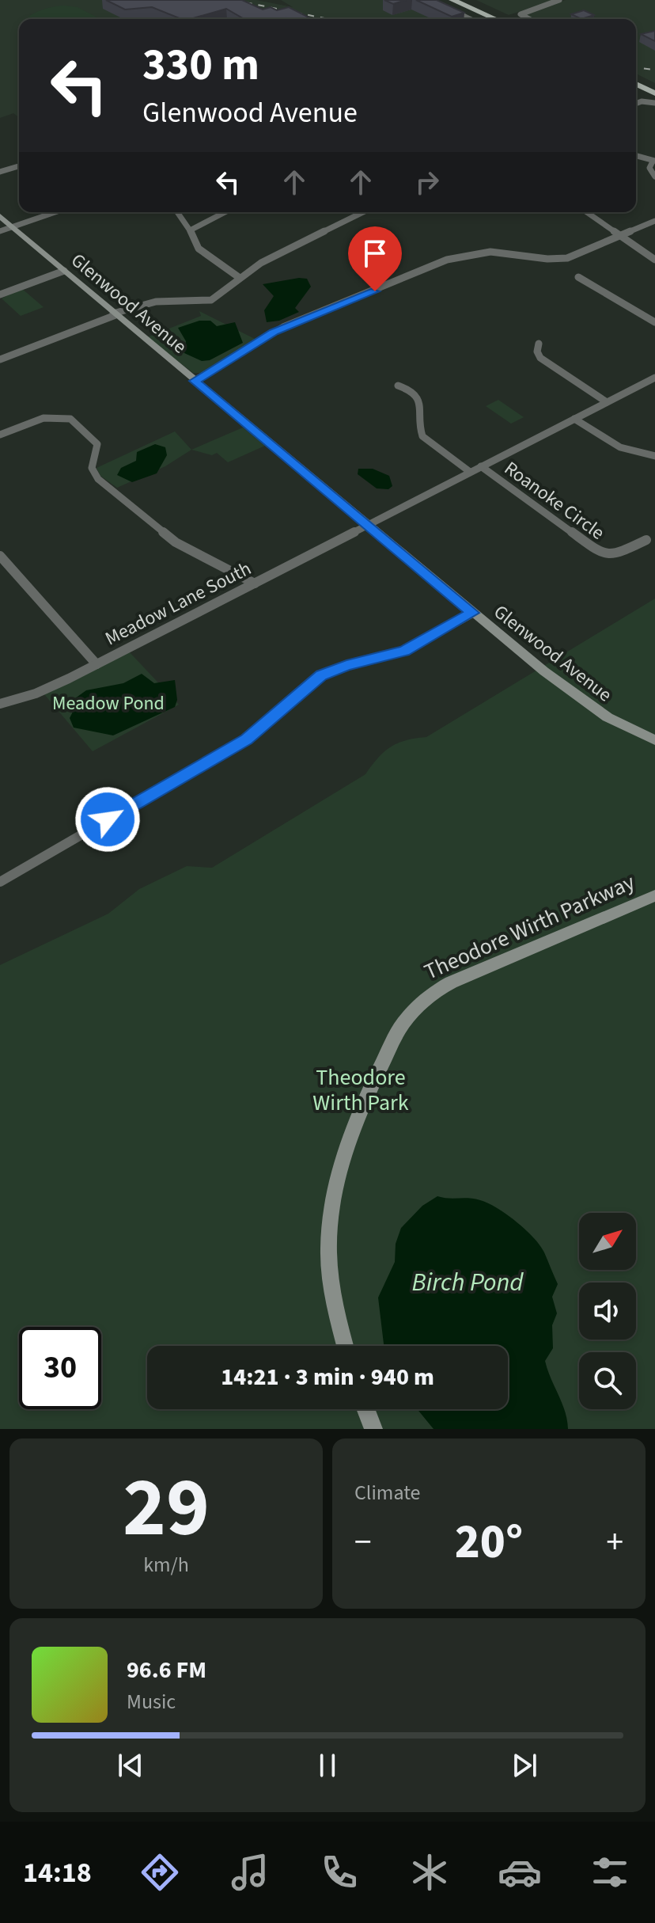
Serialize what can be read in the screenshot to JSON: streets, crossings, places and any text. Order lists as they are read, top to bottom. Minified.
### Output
{"streets":{"street":["Glenwood Avenue","Roanoke Circle","Meadow Lane South","Theodore Wirth Parkway"]},"crossings":[["Glenwood Avenue","Meadow Lane South"],["Roanoke Circle","Meadow Lane South"]],"water":["Birch Pond"],"parks":["Meadow Pond","Theodore Wirth Park"],"north":"top right","page":{"turn":["330 m","Glenwood Avenue"],"limit":"30","trip":"14:21 · 3 min · 940 m","tile":[["29","km/h"],"Climate"],"heat":["−","20°","+"],"song":["96.6 FM","Music"],"tabs":"14:18"}}
